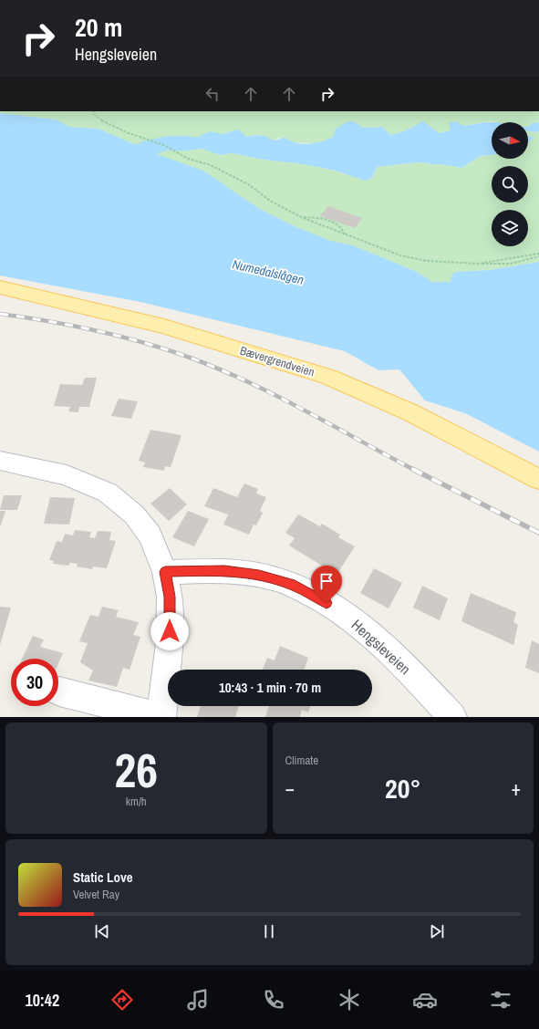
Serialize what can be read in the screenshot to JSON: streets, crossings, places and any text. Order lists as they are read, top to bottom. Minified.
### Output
{"streets":{"main road":["Bævergrendveien"],"street":["Hengsleveien"]},"water":["Numedalslågen"],"north":"right","page":{"turn":["20 m","Hengsleveien"],"limit":"30","trip":"10:43 · 1 min · 70 m","tile":[["26","km/h"],"Climate"],"heat":["−","20°","+"],"song":["Static Love","Velvet Ray"],"tabs":"10:42"}}
